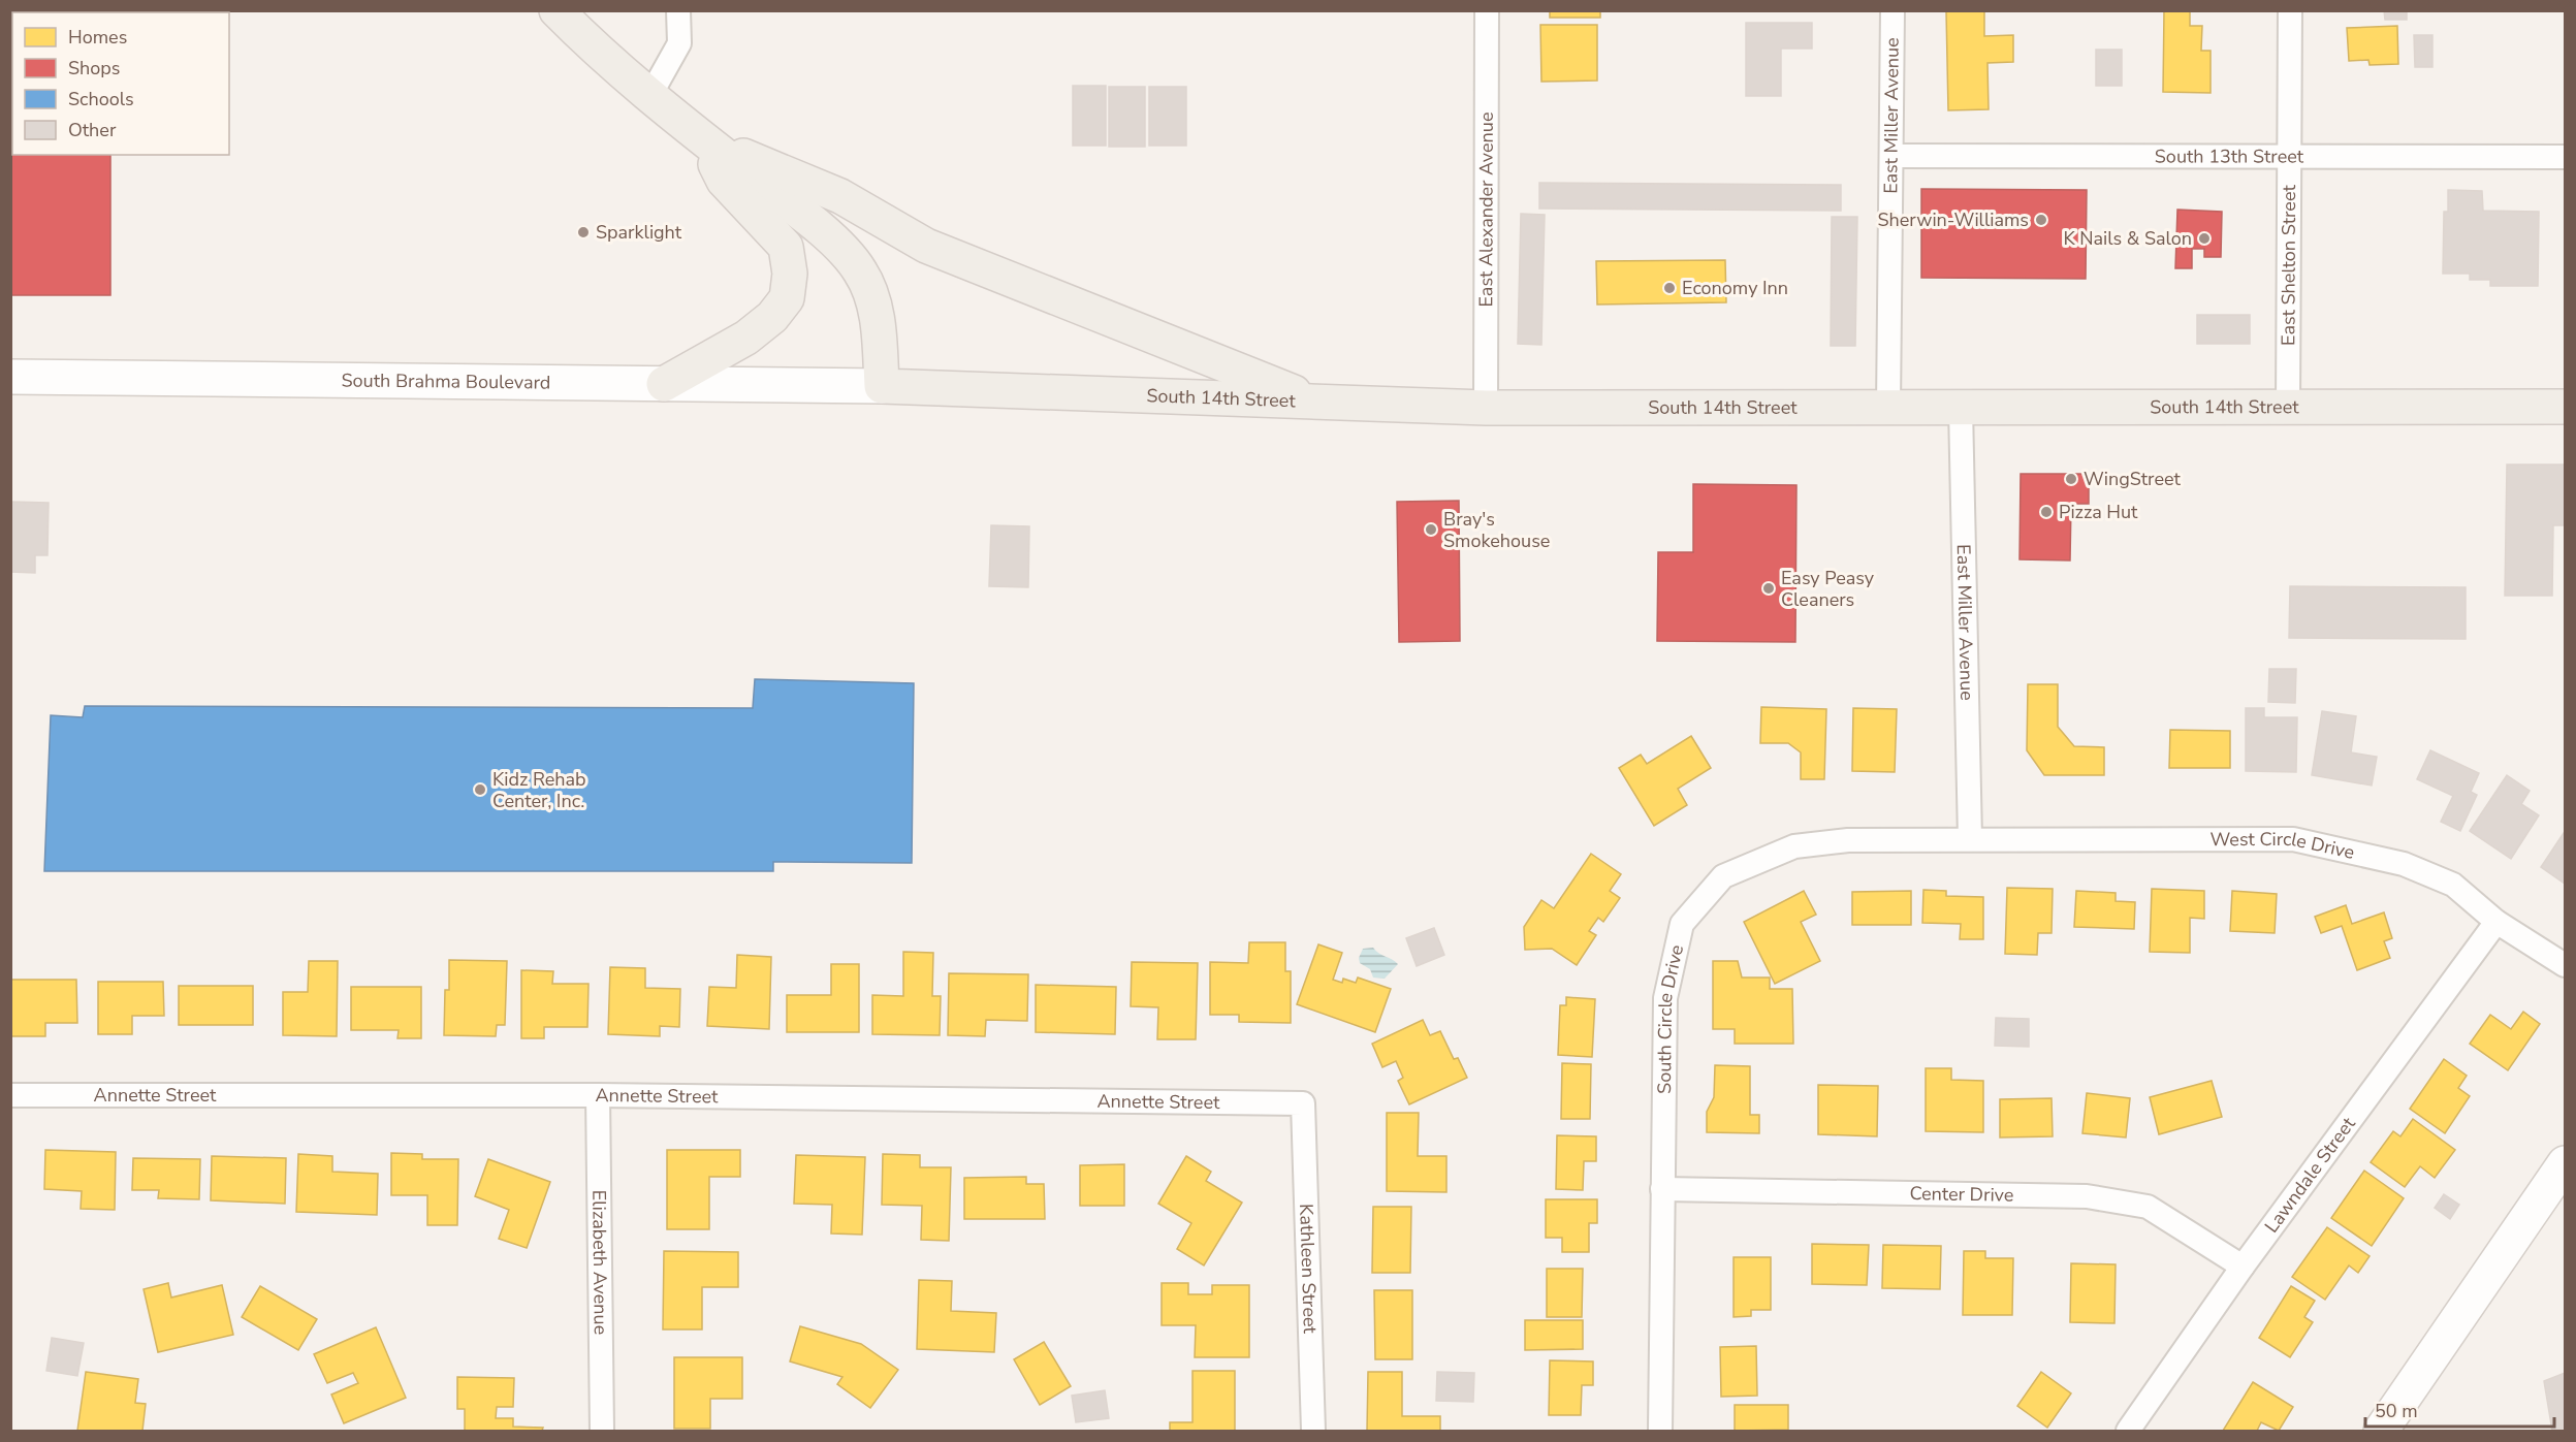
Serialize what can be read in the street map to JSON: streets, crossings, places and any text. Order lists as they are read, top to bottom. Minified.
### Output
{"streets":{"main road":["South Brahma Boulevard","South 14th Street"],"street":["East Miller Avenue","South 13th Street","East Alexander Avenue","East Shelton Street","West Circle Drive","South Circle Drive","Annette Street","Lawndale Street","Center Drive","Elizabeth Avenue","Kathleen Street"]},"crossings":[["East Miller Avenue","South 13th Street"],["East Miller Avenue","South 14th Street"],["East Miller Avenue","West Circle Drive"],["East Miller Avenue","South Circle Drive"],["South 13th Street","East Shelton Street"],["East Alexander Avenue","South 14th Street"],["East Shelton Street","South 14th Street"],["South Brahma Boulevard","South 14th Street"],["West Circle Drive","South Circle Drive"],["West Circle Drive","Lawndale Street"],["South Circle Drive","Center Drive"],["Annette Street","Elizabeth Avenue"],["Annette Street","Kathleen Street"],["Lawndale Street","Center Drive"]],"places":["Sherwin-Williams","Sparklight","K Nails & Salon","Economy Inn","WingStreet","Pizza Hut","Bray's Smokehouse","Easy Peasy Cleaners","Kidz Rehab Center, Inc."],"legend":["Homes","Shops","Schools","Other"],"scale_bar":"50 m"}
